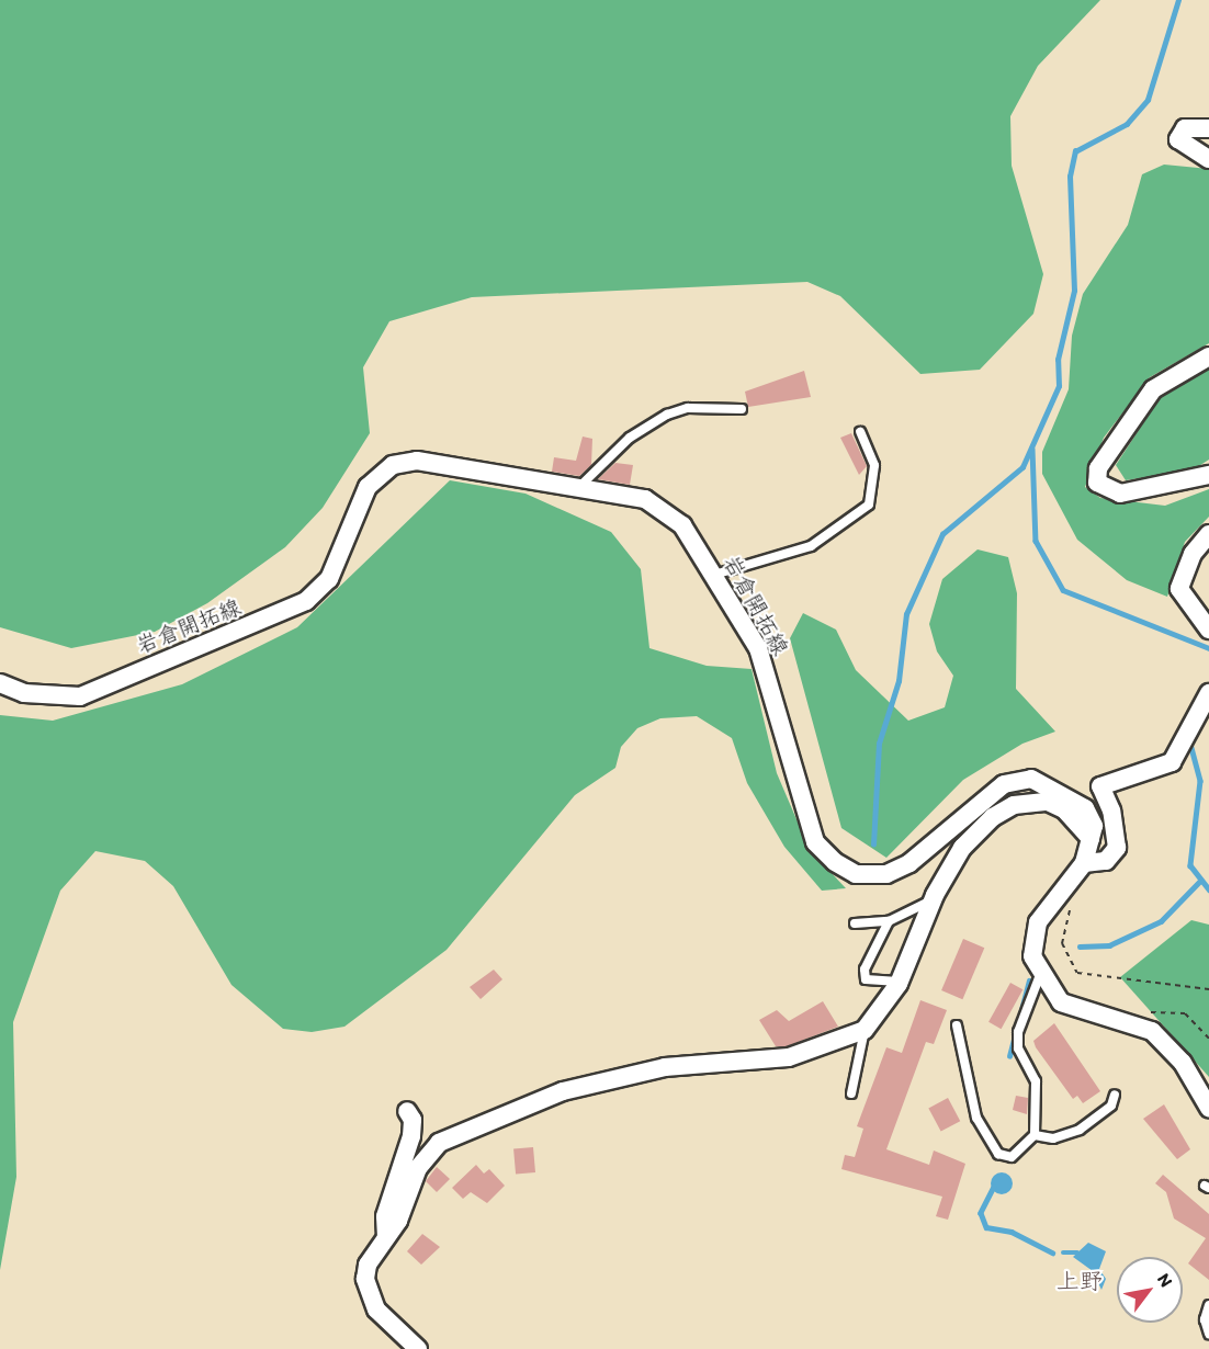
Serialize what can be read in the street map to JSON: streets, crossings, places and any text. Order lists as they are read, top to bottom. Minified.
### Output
{"streets":{"street":["岩倉開拓線"]},"districts":["上野"],"north":"top right"}
